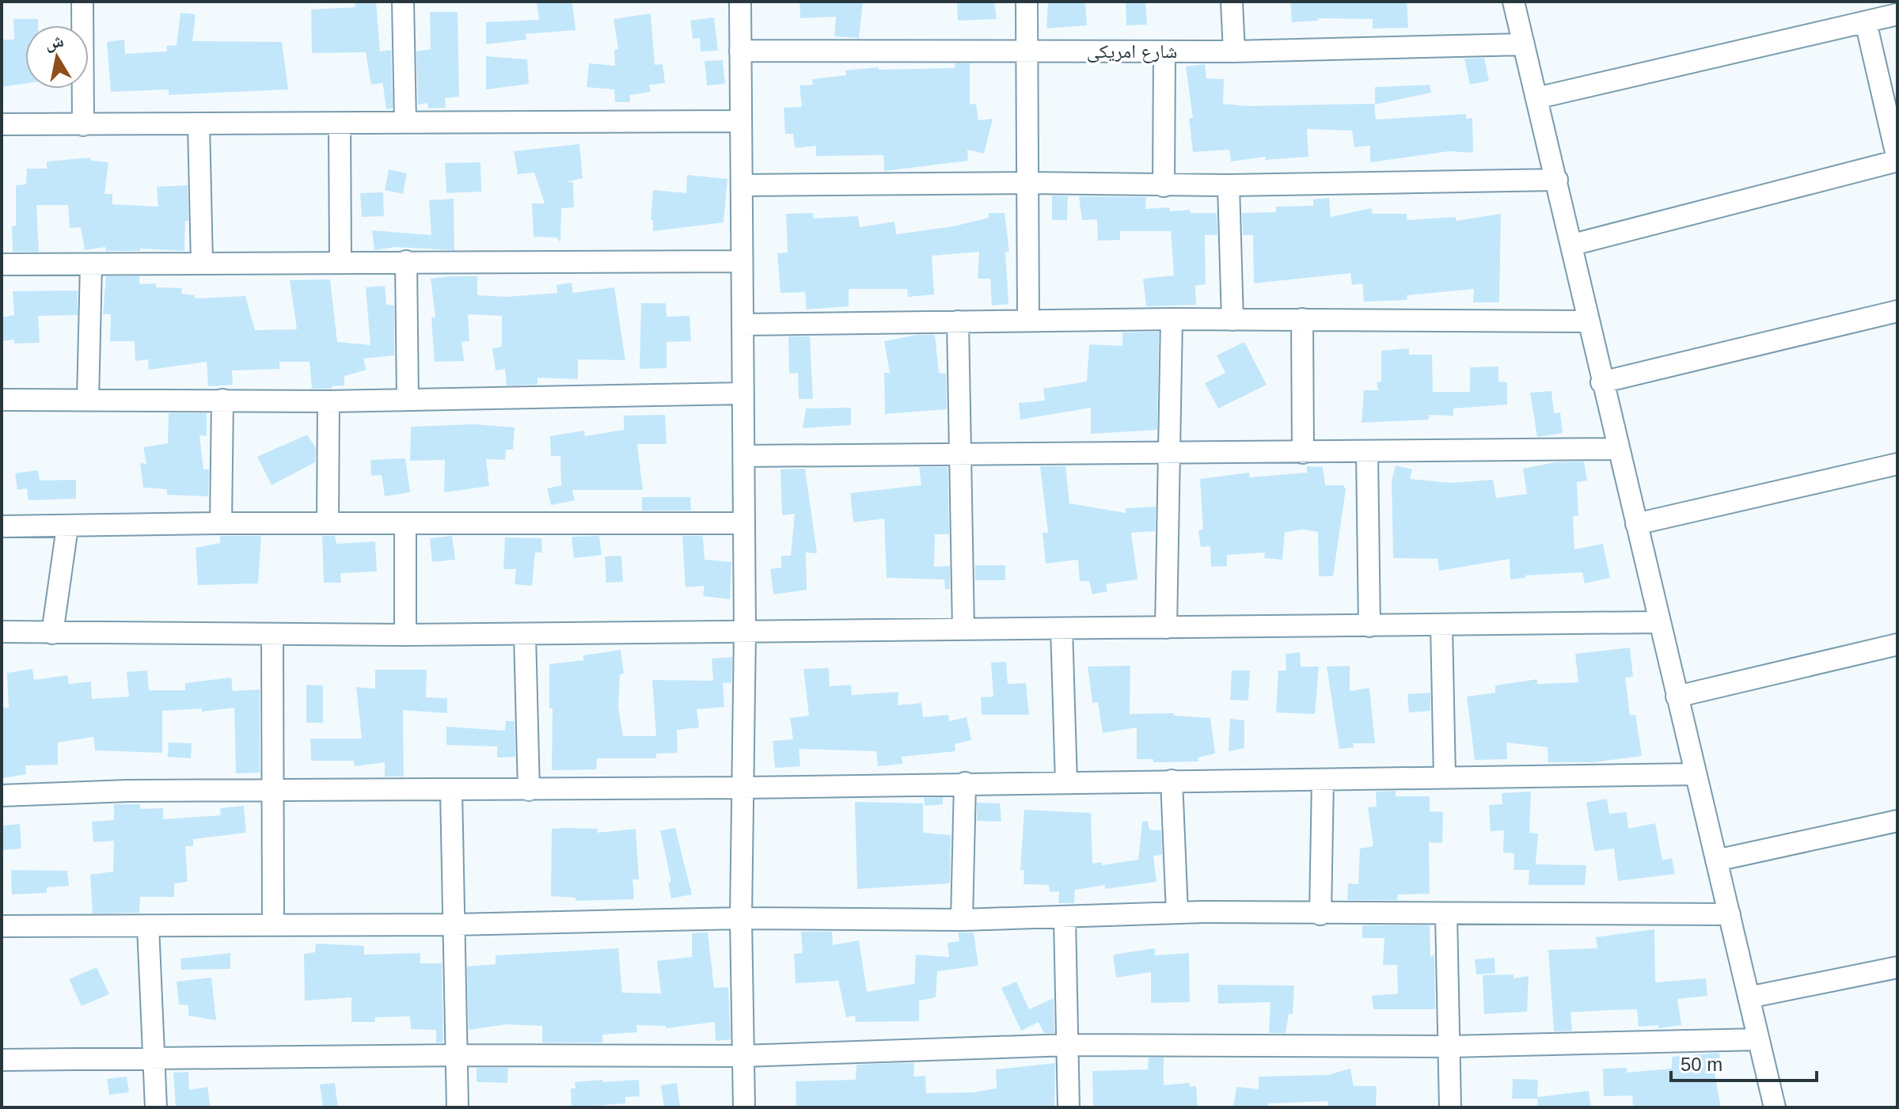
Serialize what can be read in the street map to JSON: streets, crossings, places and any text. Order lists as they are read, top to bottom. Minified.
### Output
{"streets":{"street":["شارع امريكى"]},"scale_bar":"50 m","north":"top"}
